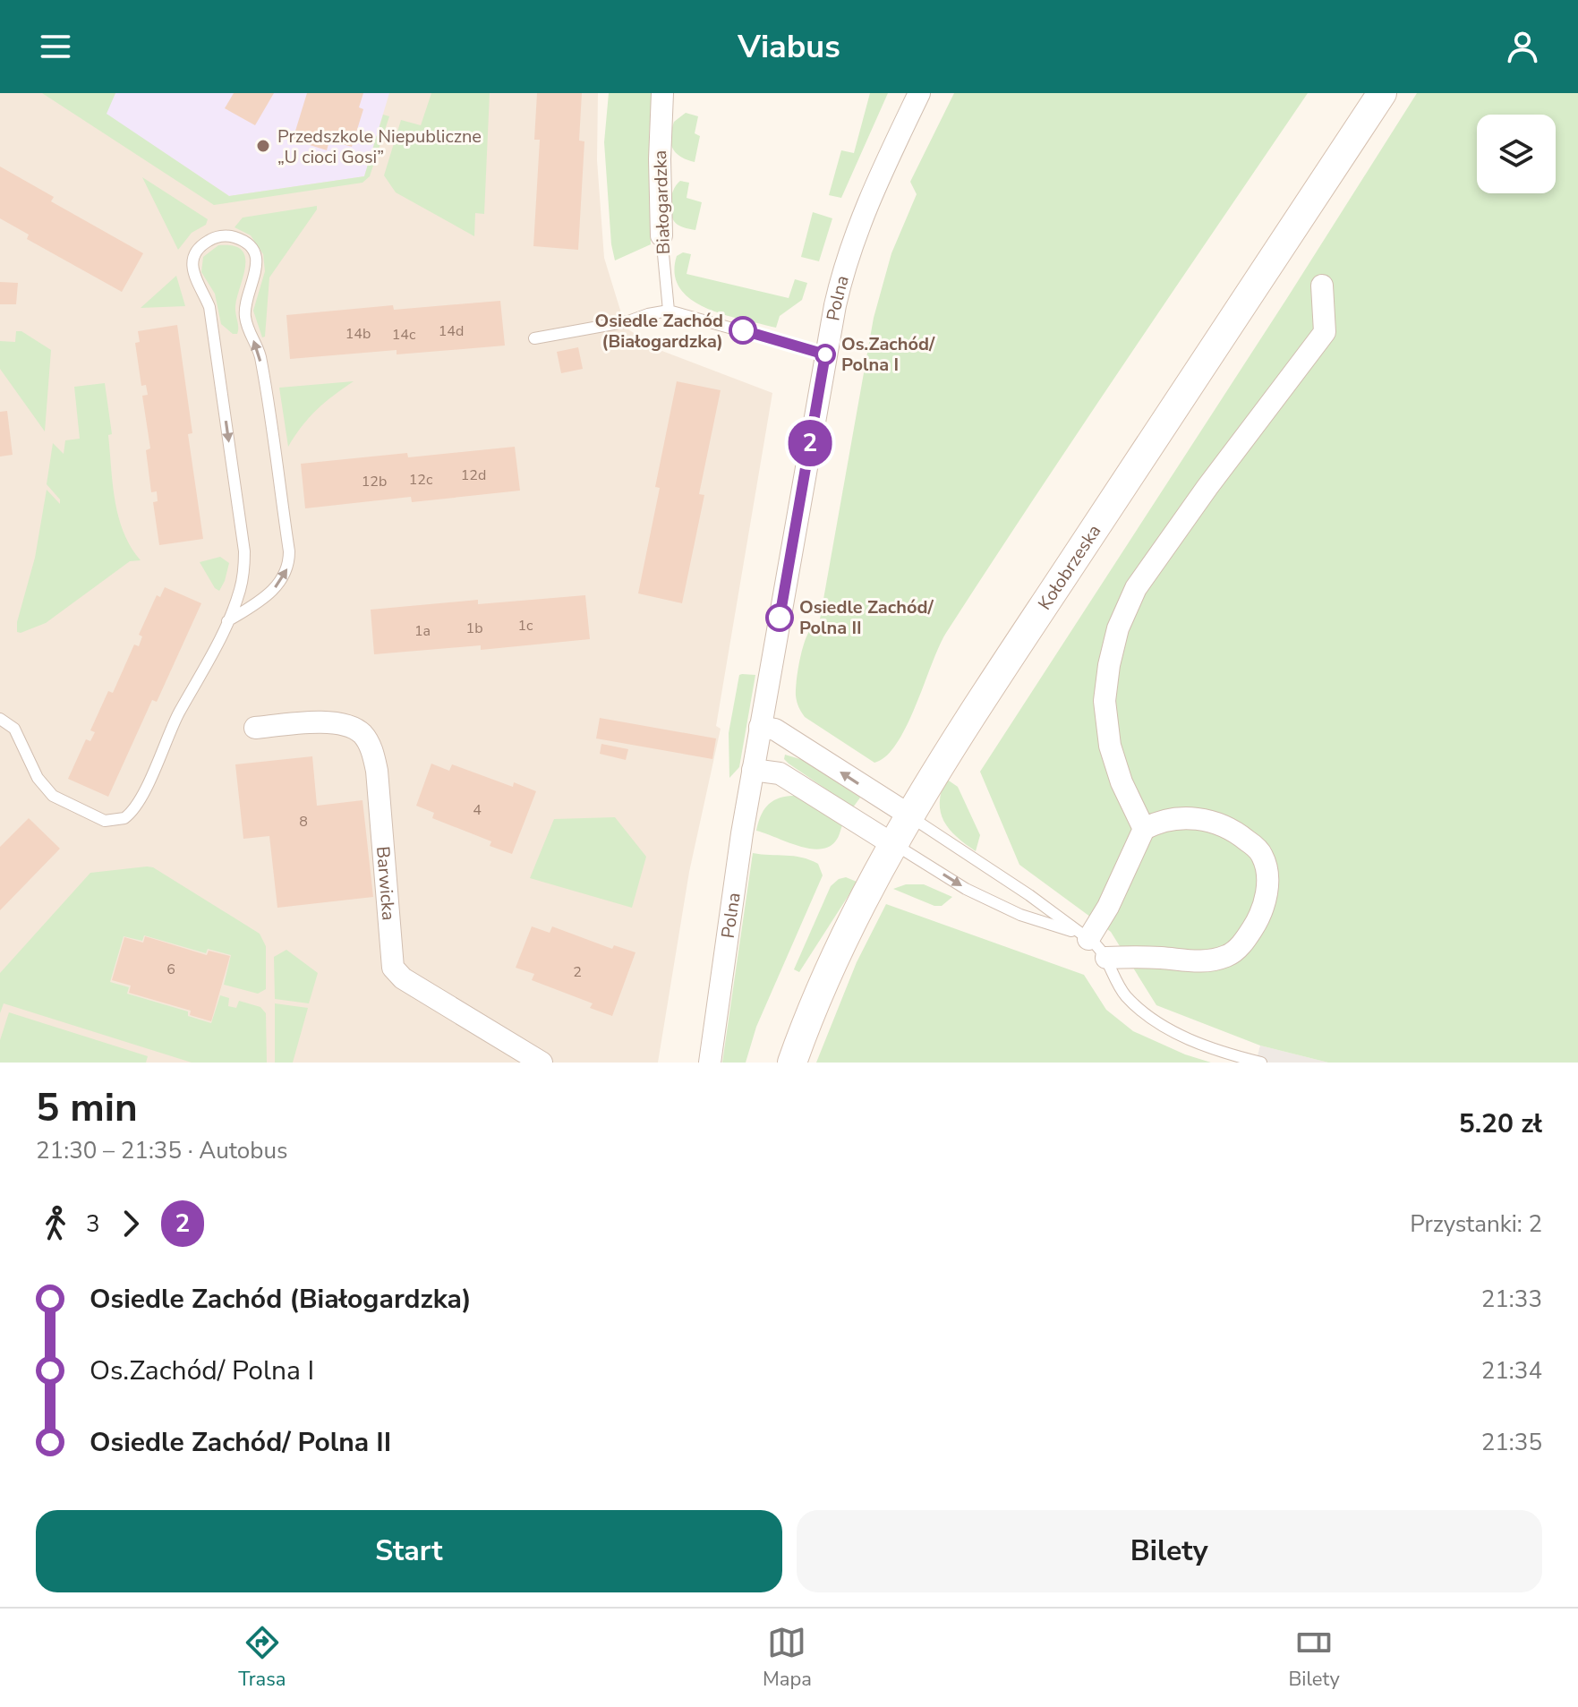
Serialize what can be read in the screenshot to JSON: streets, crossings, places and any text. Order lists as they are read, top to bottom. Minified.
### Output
{"streets":{"main road":["Kołobrzeska"],"street":["Białogardzka","Polna","Barwicka"]},"places":["Przedszkole Niepubliczne „U cioci Gosi”","Osiedle Zachód (Białogardzka)","Os.Zachód/ Polna I","Osiedle Zachód/ Polna II"],"lines":["bus line 2"],"house_numbers":["14d","14b","14c","12d","12c","12b","1c","1b","1a","4","8","6","2"],"page":{"header":"Viabus","on_map":"2","heading":["5 min","21:30 – 21:35 · Autobus","5.20 zł"],"legs":["3","2","Przystanki: 2"],"list":[{"name":"Osiedle Zachód (Białogardzka)","value":"21:33"},{"name":"Os.Zachód/ Polna I","value":"21:34"},{"name":"Osiedle Zachód/ Polna II","value":"21:35"}],"buttons":["Start","Bilety"],"tabs":["Trasa","Mapa","Bilety"]}}
